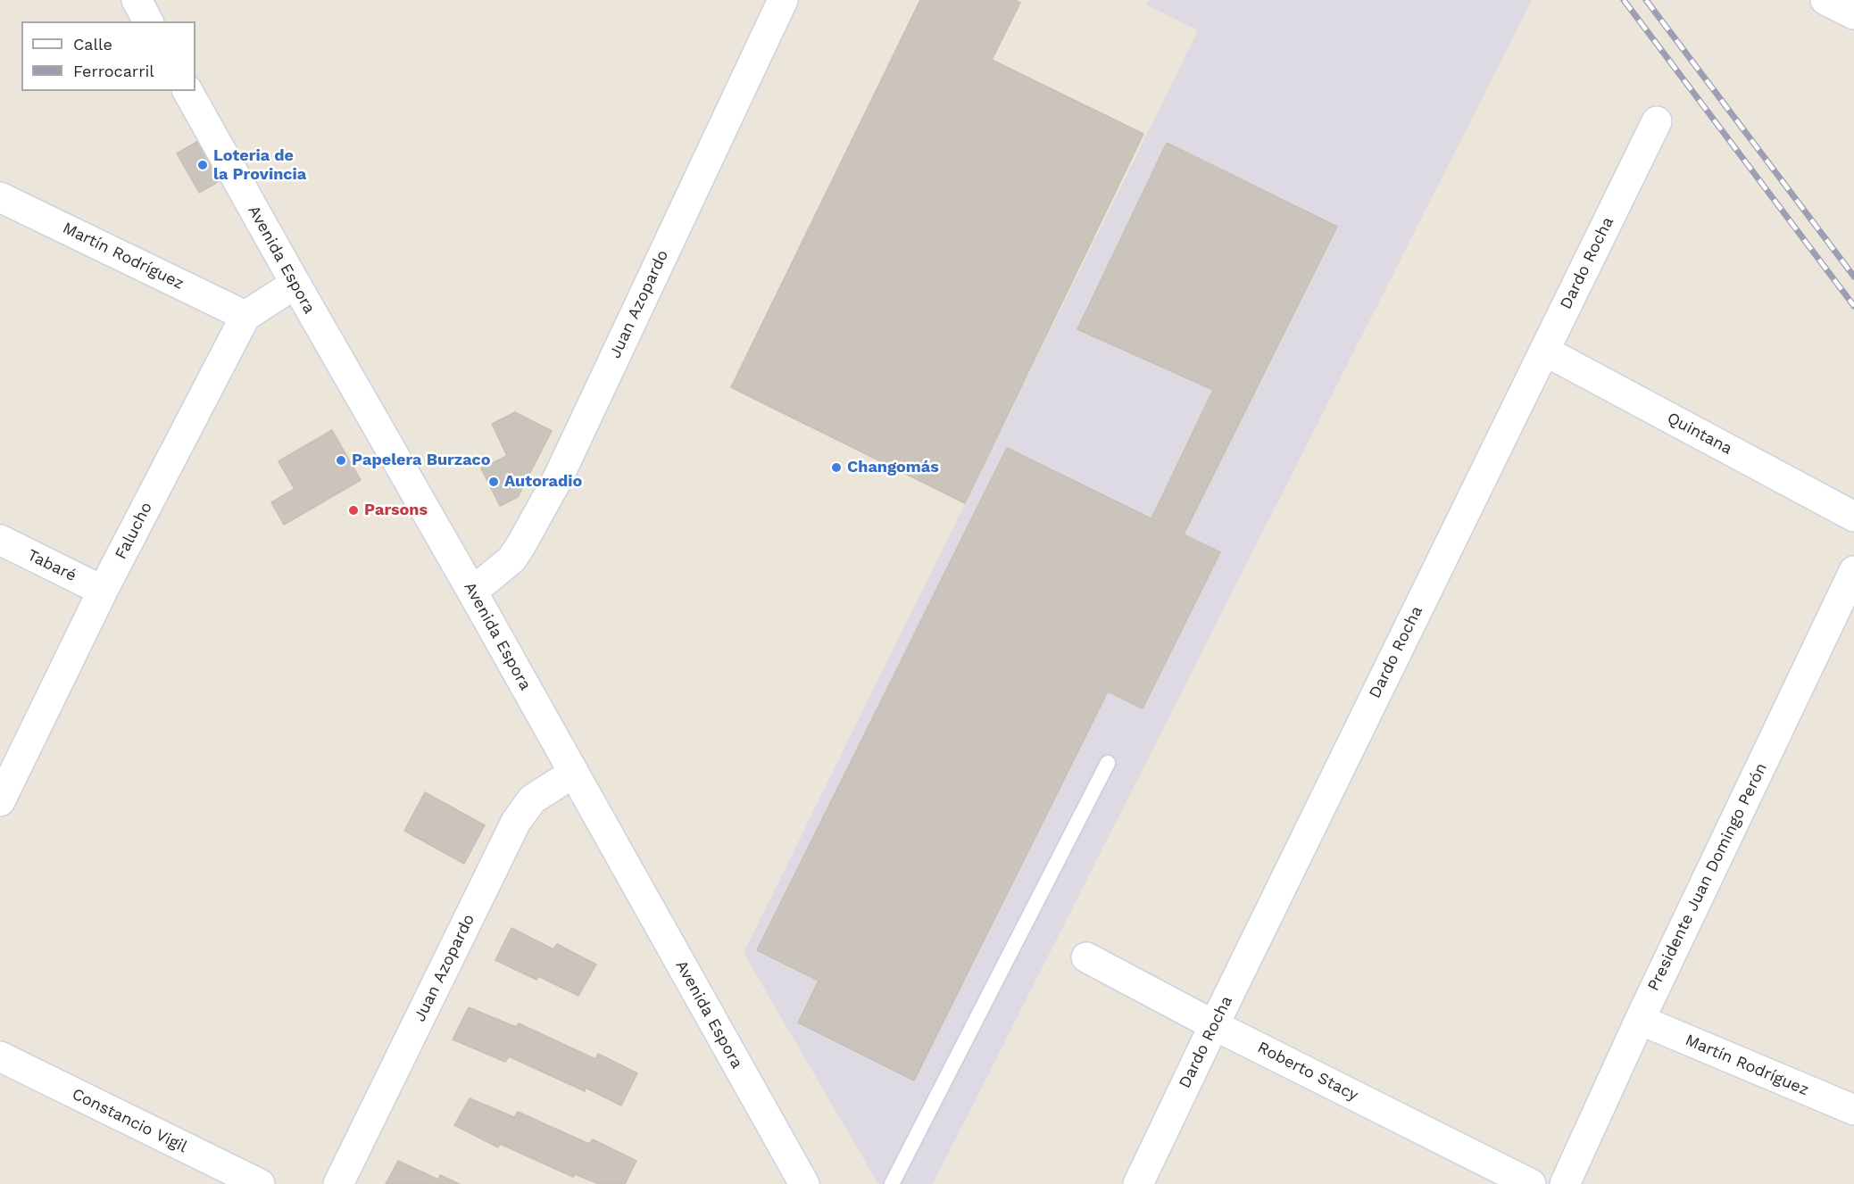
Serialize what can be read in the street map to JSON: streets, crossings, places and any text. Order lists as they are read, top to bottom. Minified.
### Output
{"streets":{"street":["Martín Rodríguez","Avenida Espora","Dardo Rocha","Juan Azopardo","Quintana","Falucho","Tabaré","Presidente Juan Domingo Perón","Roberto Stacy","Constancio Vigil"]},"crossings":[["Martín Rodríguez","Falucho"],["Martín Rodríguez","Presidente Juan Domingo Perón"],["Avenida Espora","Juan Azopardo"],["Avenida Espora","Falucho"],["Dardo Rocha","Quintana"],["Dardo Rocha","Roberto Stacy"],["Falucho","Tabaré"]],"places":["Loteria de la Provincia","Papelera Burzaco","Changomás","Autoradio","Parsons"],"legend":["Calle","Ferrocarril"]}
